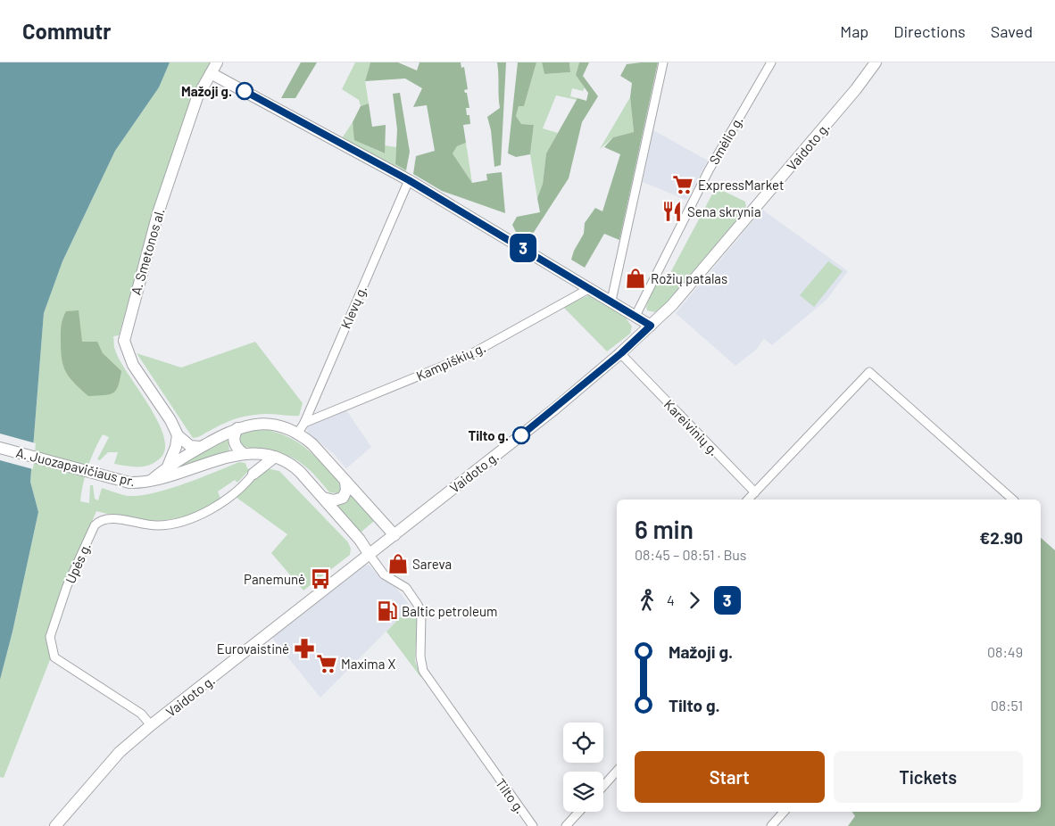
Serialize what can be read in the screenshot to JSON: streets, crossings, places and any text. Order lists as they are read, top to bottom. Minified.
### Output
{"streets":{"main road":["Vaidoto g.","A. Smetonos al.","A. Juozapavičiaus pr.","Tilto g."],"street":["Smėlio g.","Klevų g.","Kampiškių g.","Kareivinių g.","Upės g."]},"crossings":[["Vaidoto g.","Kareivinių g."],["Vaidoto g.","Upės g."],["Vaidoto g.","Tilto g."],["Klevų g.","Kampiškių g."],["A. Juozapavičiaus pr.","Tilto g."]],"places":{"other":["Mažoji g.","Tilto g."],"supermarket":["ExpressMarket","Maxima X"],"restaurant":["Sena skrynia"],"shop":["Rožių patalas","Sareva"],"bus stop":["Panemunė"],"fuel station":["Baltic petroleum"],"pharmacy":["Eurovaistinė"]},"lines":["bus line 3"],"page":{"header":"Commutr","nav":["Map","Directions","Saved"],"on_map":"3","heading":["6 min","08:45 – 08:51 · Bus","€2.90"],"legs":["4","3"],"list":[{"name":"Mažoji g.","value":"08:49"},{"name":"Tilto g.","value":"08:51"}],"buttons":["Start","Tickets"]}}
